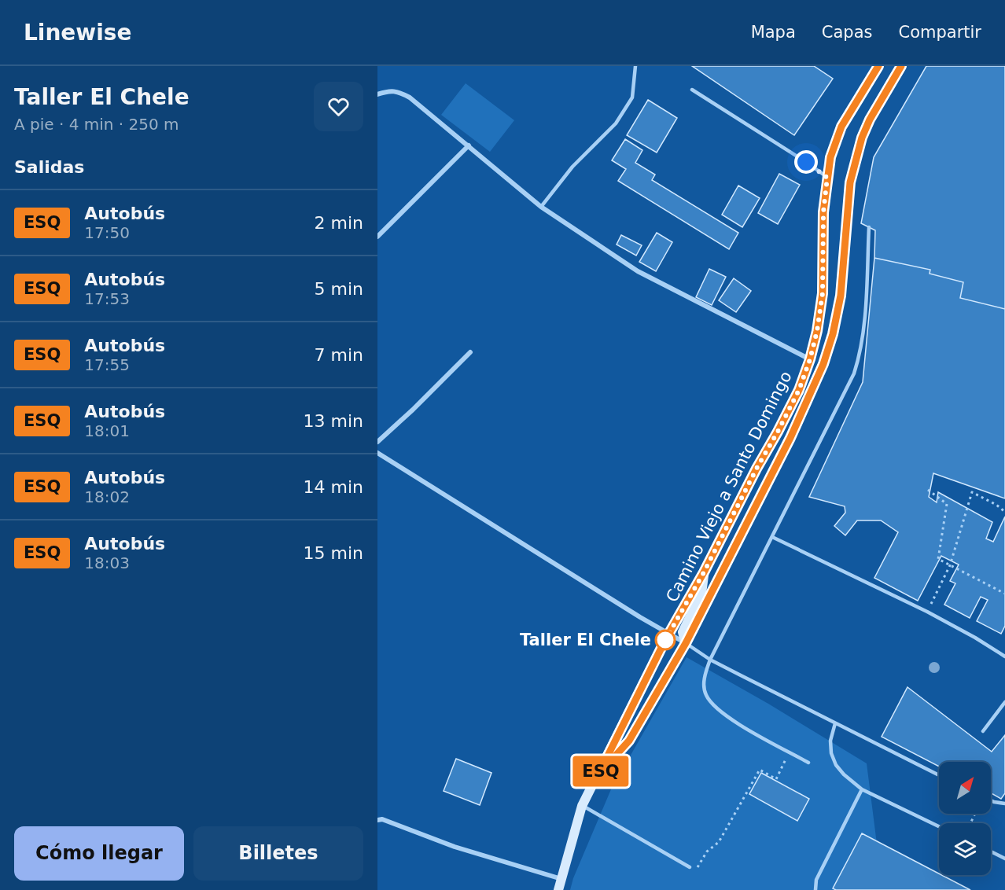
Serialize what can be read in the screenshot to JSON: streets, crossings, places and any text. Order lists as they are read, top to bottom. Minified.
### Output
{"streets":{"street":["Camino Viejo a Santo Domingo"]},"places":["Taller El Chele"],"lines":["bus line ESQ"],"north":"top right","page":{"header":"Linewise","nav":["Mapa","Capas","Compartir"],"heading":[["Taller El Chele","A pie · 4 min · 250 m"],"Salidas"],"on_map":"ESQ","list":[{"mark":"ESQ","name":"Autobús","note":"17:50","value":"2 min"},{"mark":"ESQ","name":"Autobús","note":"17:53","value":"5 min"},{"mark":"ESQ","name":"Autobús","note":"17:55","value":"7 min"},{"mark":"ESQ","name":"Autobús","note":"18:01","value":"13 min"},{"mark":"ESQ","name":"Autobús","note":"18:02","value":"14 min"},{"mark":"ESQ","name":"Autobús","note":"18:03","value":"15 min"}],"buttons":["Cómo llegar","Billetes"]}}
